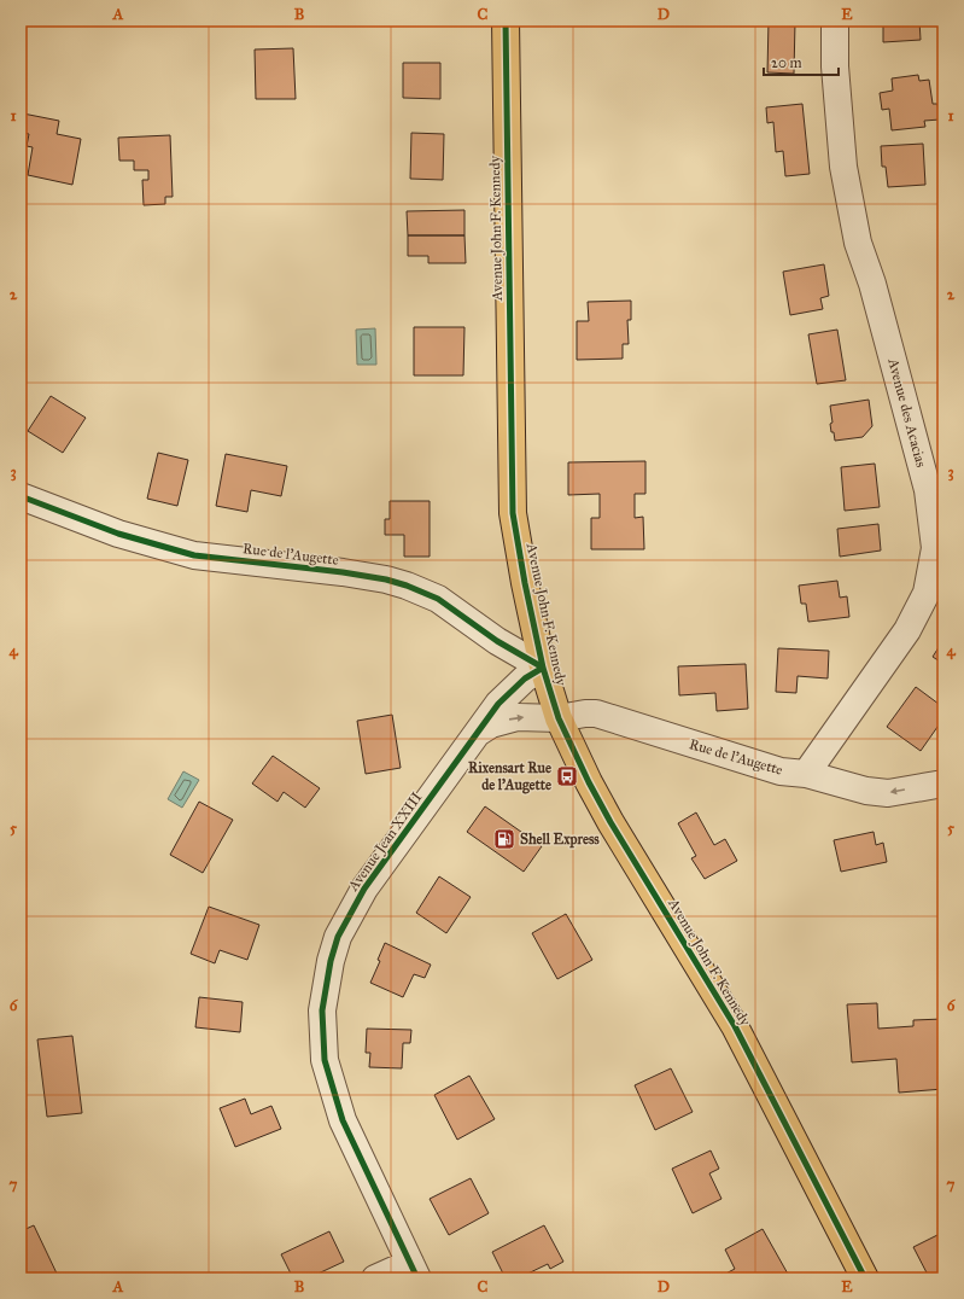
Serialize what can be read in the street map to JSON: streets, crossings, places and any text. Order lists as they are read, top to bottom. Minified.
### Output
{"streets":{"main road":["Avenue John F. Kennedy"],"street":["Avenue des Acacias","Rue de l'Augette","Avenue Jean XXIII"]},"crossings":[["Avenue John F. Kennedy","Rue de l'Augette"],["Avenue John F. Kennedy","Avenue Jean XXIII"],["Avenue des Acacias","Rue de l'Augette"],["Rue de l'Augette","Avenue Jean XXIII"]],"places":{"bus stop":["Rixensart Rue de l'Augette"],"fuel station":["Shell Express"]},"scale_bar":"20 m","grid":{"columns":["A","B","C","D","E"],"rows":["1","2","3","4","5","6","7"]}}
